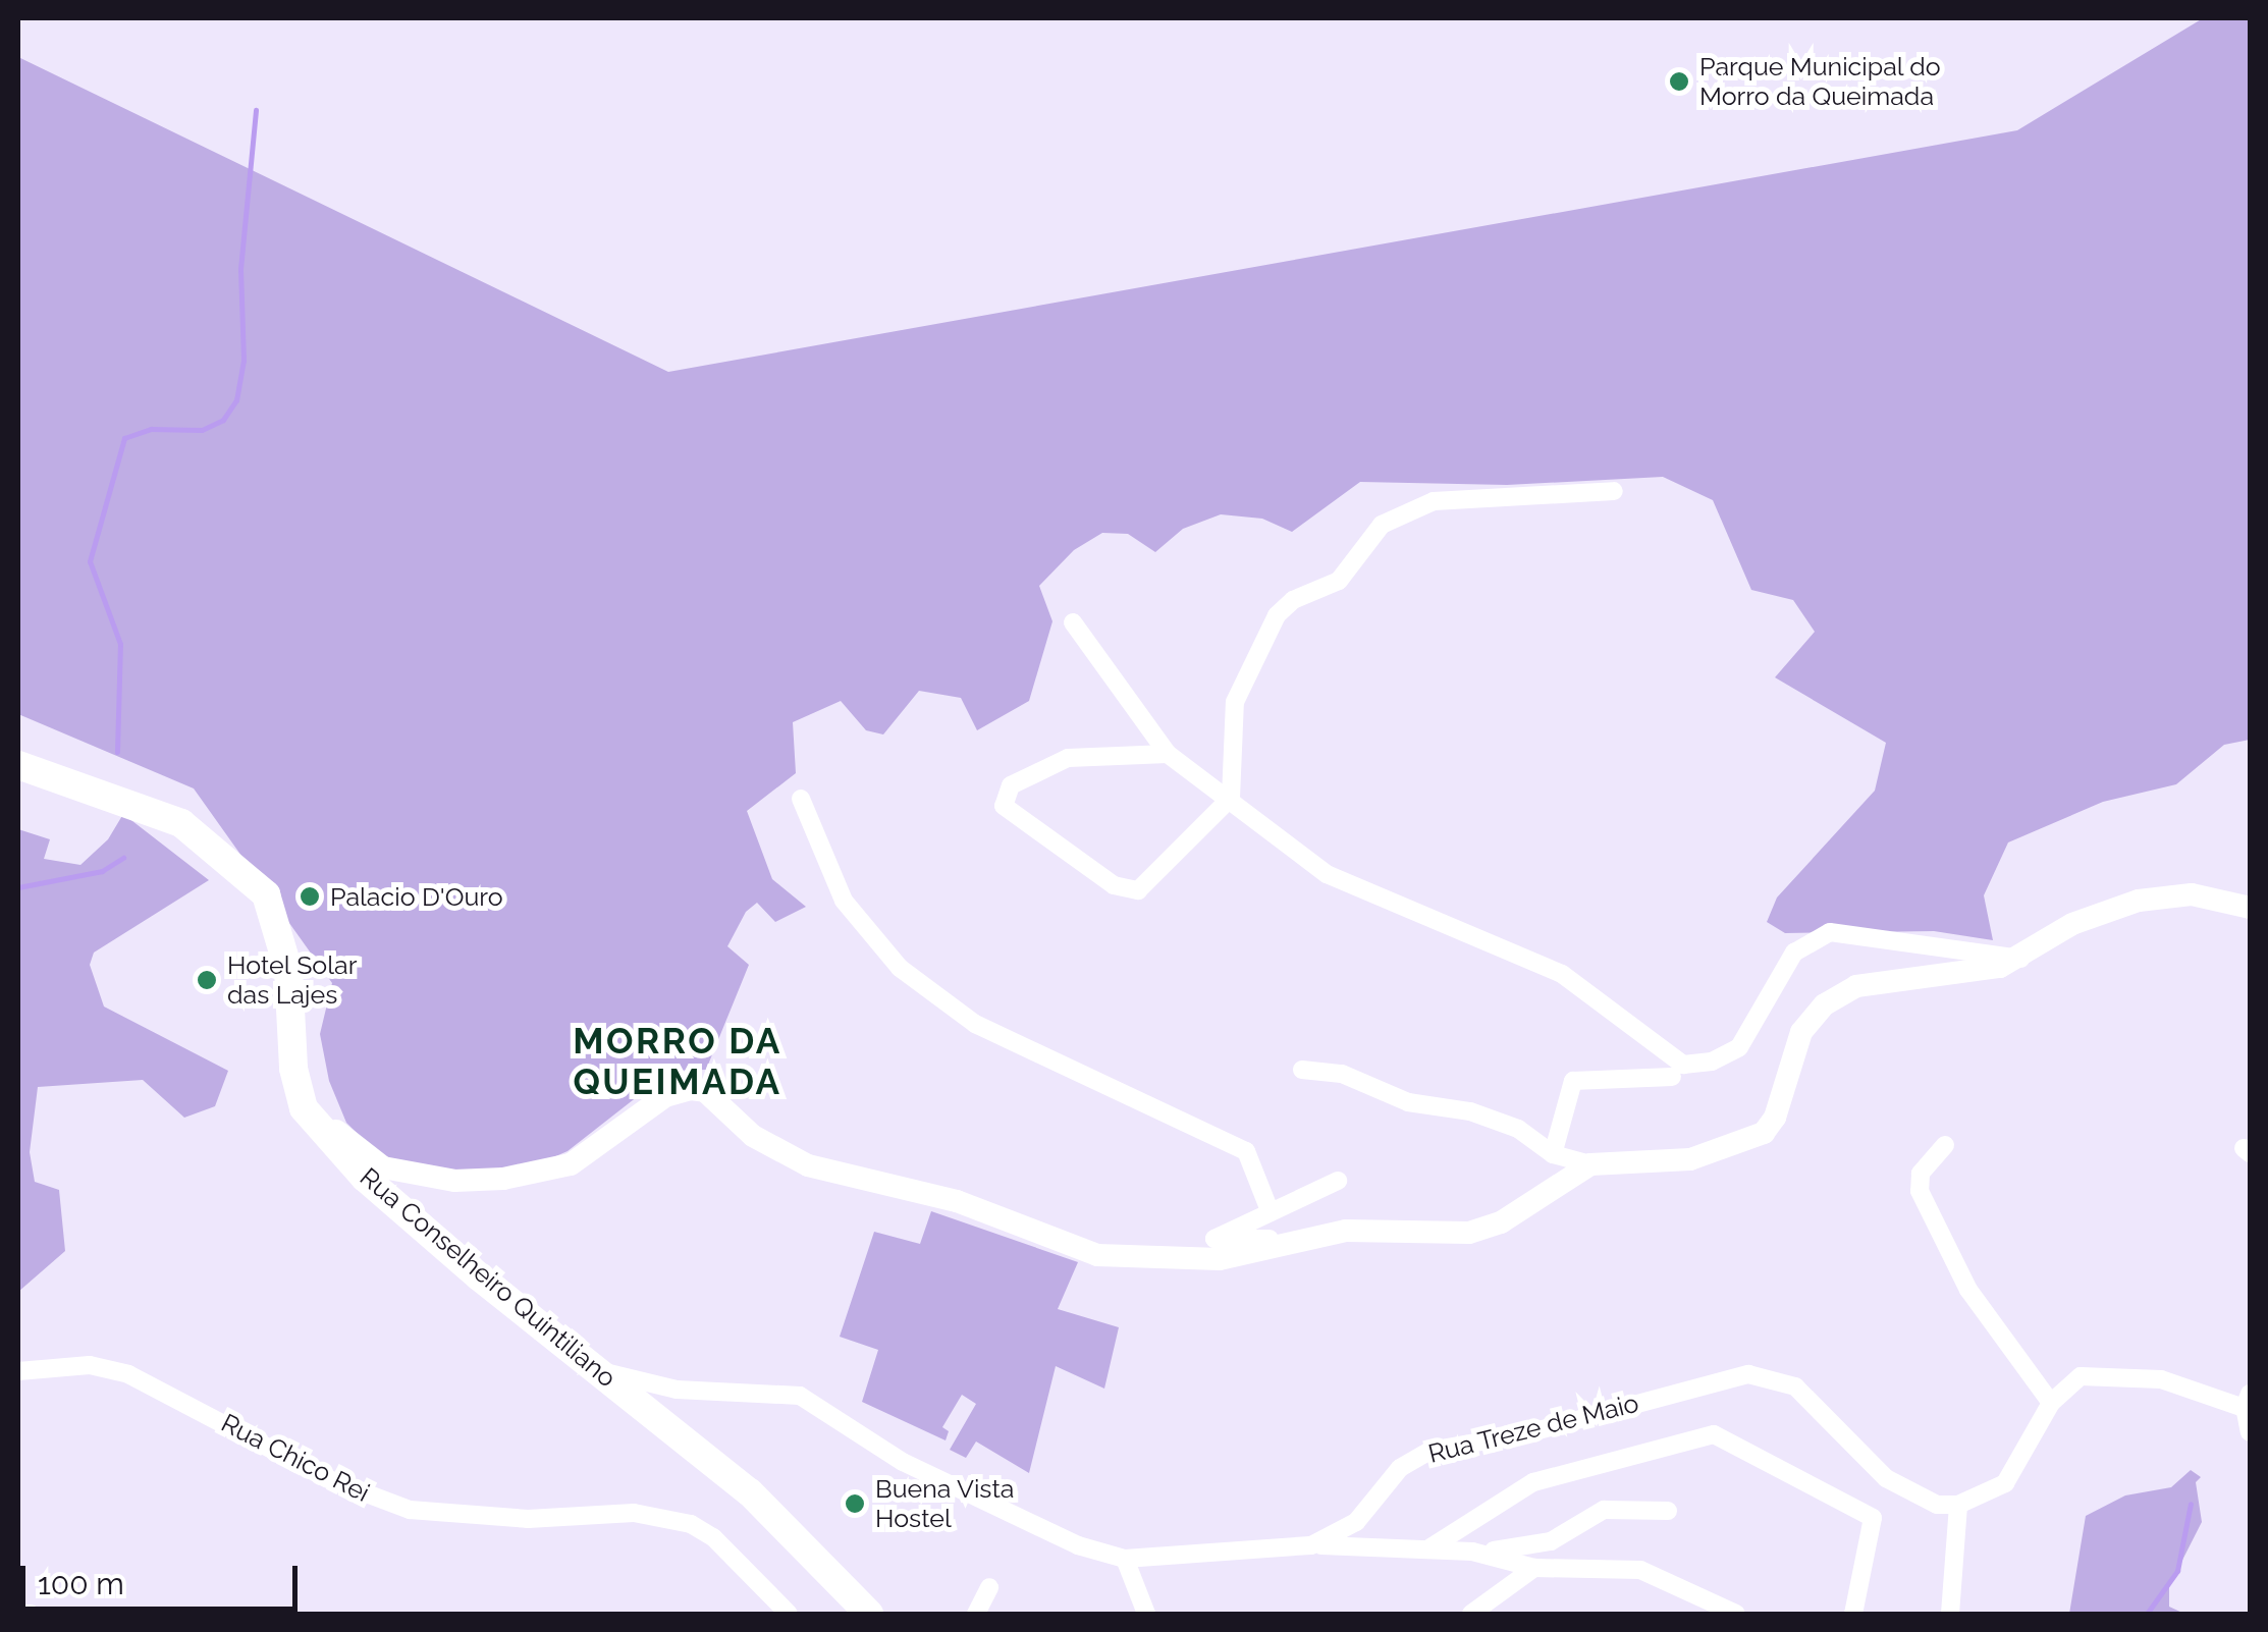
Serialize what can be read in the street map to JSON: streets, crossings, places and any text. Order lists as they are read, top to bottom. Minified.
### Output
{"streets":{"main road":["Rua Conselheiro Quintiliano"],"street":["Rua Treze de Maio","Rua Chico Rei"]},"crossings":[["Rua Conselheiro Quintiliano","Rua Treze de Maio"]],"districts":["MORRO DA QUEIMADA"],"places":["Parque Municipal do Morro da Queimada","Palacio D'Ouro","Hotel Solar das Lajes","Buena Vista Hostel"],"scale_bar":"100 m"}
